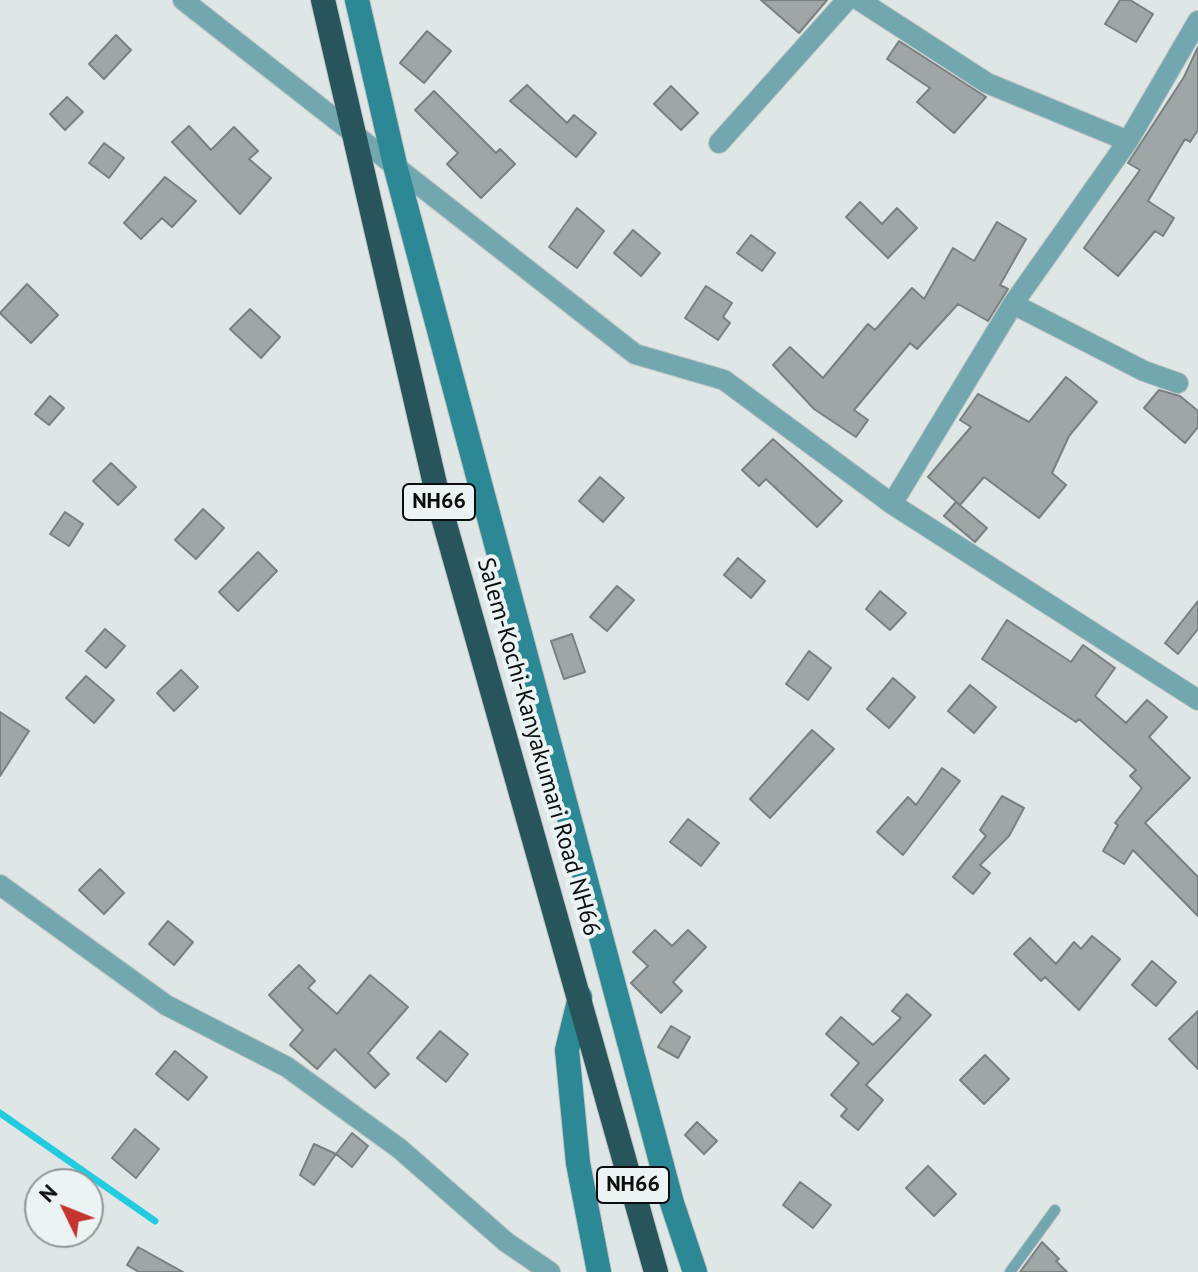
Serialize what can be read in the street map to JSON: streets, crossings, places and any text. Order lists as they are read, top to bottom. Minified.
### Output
{"streets":{"highway":["NH66","Salem-Kochi-Kanyakumari Road NH66"]},"north":"top left"}
